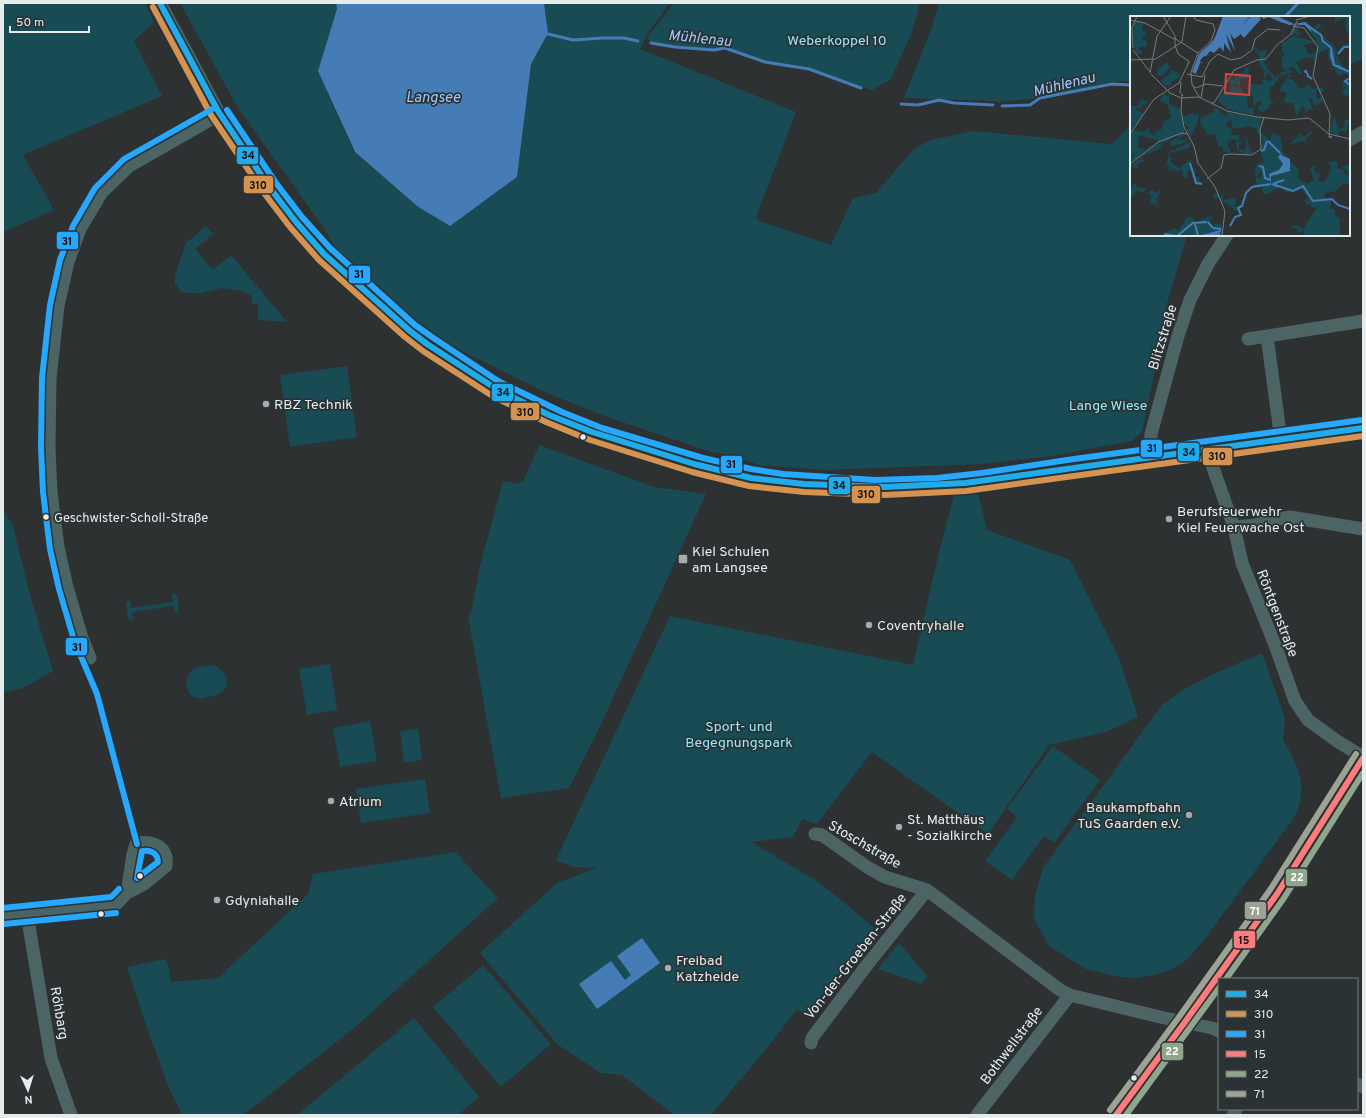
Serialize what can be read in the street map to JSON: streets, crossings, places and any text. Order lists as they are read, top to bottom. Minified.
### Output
{"streets":{"street":["Blitzstraße","Röntgenstraße","Stoschstraße","Von-der-Groeben-Straße","Röhbarg","Bothwellstraße"]},"crossings":[["Stoschstraße","Von-der-Groeben-Straße"],["Stoschstraße","Bothwellstraße"]],"water":["Mühlenau","Langsee"],"parks":["Weberkoppel 10","Lange Wiese","Sport- und Begegnungspark"],"places":{"other":["RBZ Technik","Geschwister-Scholl-Straße","Berufsfeuerwehr Kiel Feuerwache Ost","Coventryhalle","Atrium","Baukampfbahn TuS Gaarden e.V.","St. Matthäus - Sozialkirche","Gdyniahalle","Freibad Katzheide"],"transit":["Kiel Schulen am Langsee"]},"lines":["transit line 34","transit line 310","transit line 31","transit line 71","transit line 15","transit line 22"],"legend":["34","310","31","15","22","71"],"scale_bar":"50 m","north":"bottom"}
